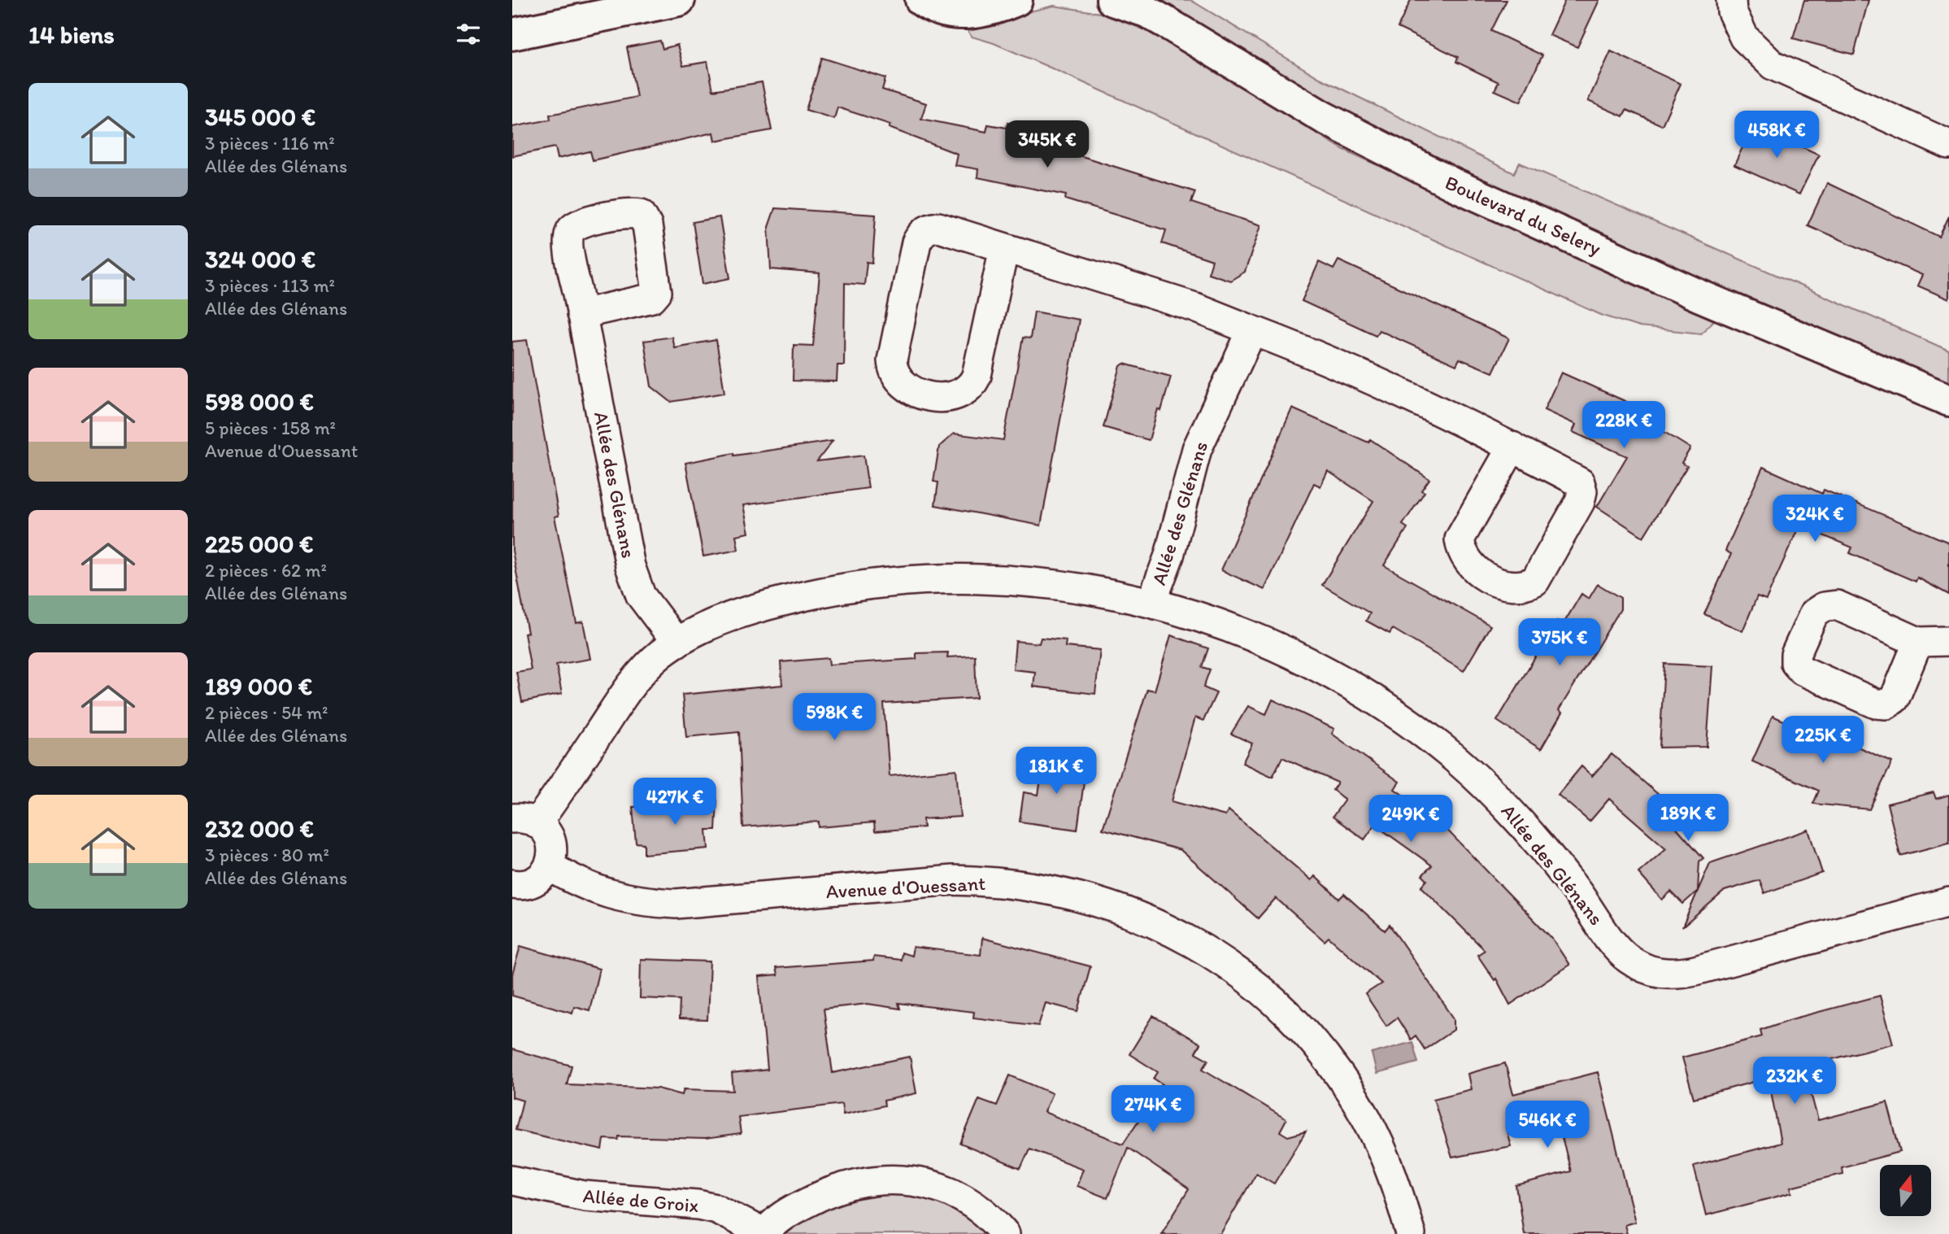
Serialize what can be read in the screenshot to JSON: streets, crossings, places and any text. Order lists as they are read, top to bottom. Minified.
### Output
{"streets":{"street":["Boulevard du Selery","Allée des Glénans","Avenue d'Ouessant","Allée de Groix"]},"north":"top","page":{"heading":"14 biens","list":[{"name":"345 000 €","note":"3 pièces · 116 m² · Allée des Glénans"},{"name":"324 000 €","note":"3 pièces · 113 m² · Allée des Glénans"},{"name":"598 000 €","note":"5 pièces · 158 m² · Avenue d'Ouessant"},{"name":"225 000 €","note":"2 pièces · 62 m² · Allée des Glénans"},{"name":"189 000 €","note":"2 pièces · 54 m² · Allée des Glénans"},{"name":"232 000 €","note":"3 pièces · 80 m² · Allée des Glénans"}],"price":["458K €","345K €","228K €","324K €","375K €","598K €","225K €","181K €","427K €","189K €","249K €","232K €","274K €","546K €"]}}
